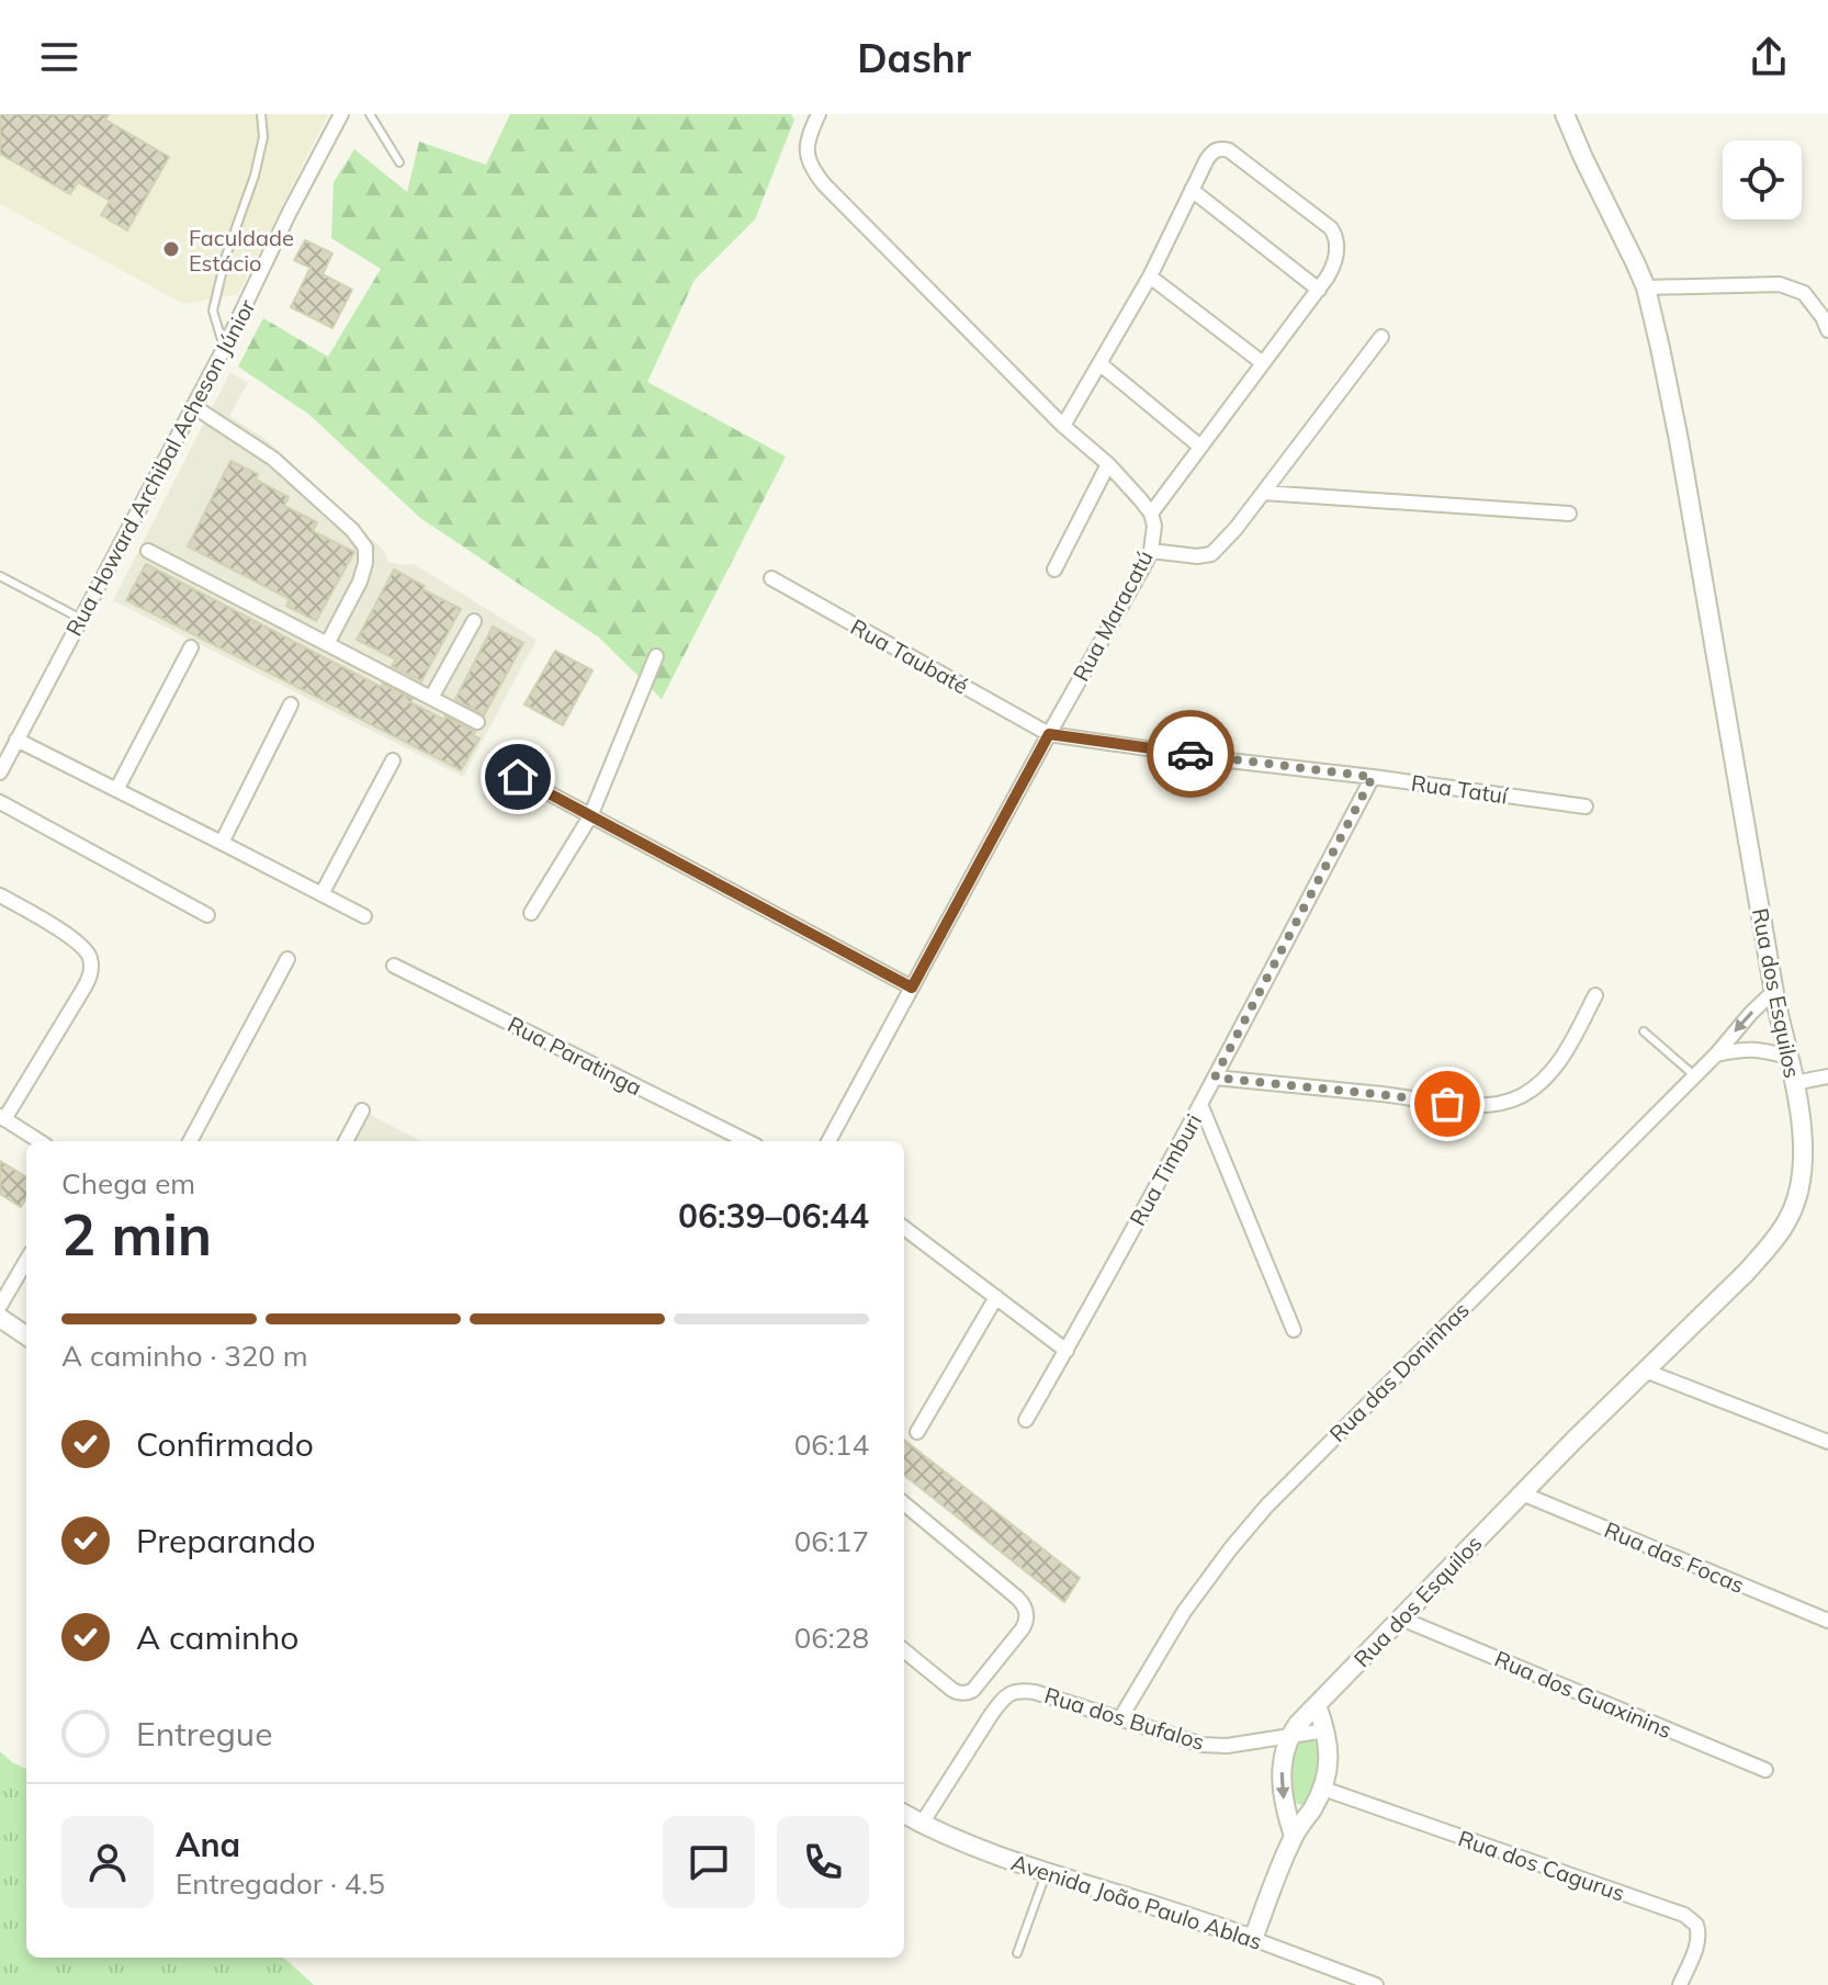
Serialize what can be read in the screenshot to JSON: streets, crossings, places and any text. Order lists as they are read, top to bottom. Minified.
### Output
{"streets":{"street":["Rua Howard Archibal Acheson Júnior","Rua Maracatú","Rua Taubaté","Rua Tatuí","Rua dos Esquilos","Rua Paratinga","Rua Timburi","Rua das Doninhas","Rua das Focas","Rua dos Guaxinins","Rua dos Bufalos","Rua dos Cagurus","Avenida João Paulo Ablas"]},"crossings":[["Rua Maracatú","Rua Taubaté"],["Rua Maracatú","Rua Tatuí"],["Rua Taubaté","Rua Tatuí"],["Rua Tatuí","Rua Timburi"],["Rua dos Esquilos","Rua das Doninhas"],["Rua dos Esquilos","Rua das Focas"],["Rua dos Esquilos","Rua dos Guaxinins"],["Rua dos Esquilos","Rua dos Bufalos"],["Rua das Doninhas","Rua dos Bufalos"],["Rua dos Bufalos","Avenida João Paulo Ablas"]],"places":["Faculdade Estácio"],"page":{"header":"Dashr","heading":["2 min","Chega em","06:39–06:44"],"panel":["Ana","Entregador · 4.5"],"bar":"A caminho · 320 m","list":[["Confirmado","06:14"],["Preparando","06:17"],["A caminho","06:28"],"Entregue"]}}
